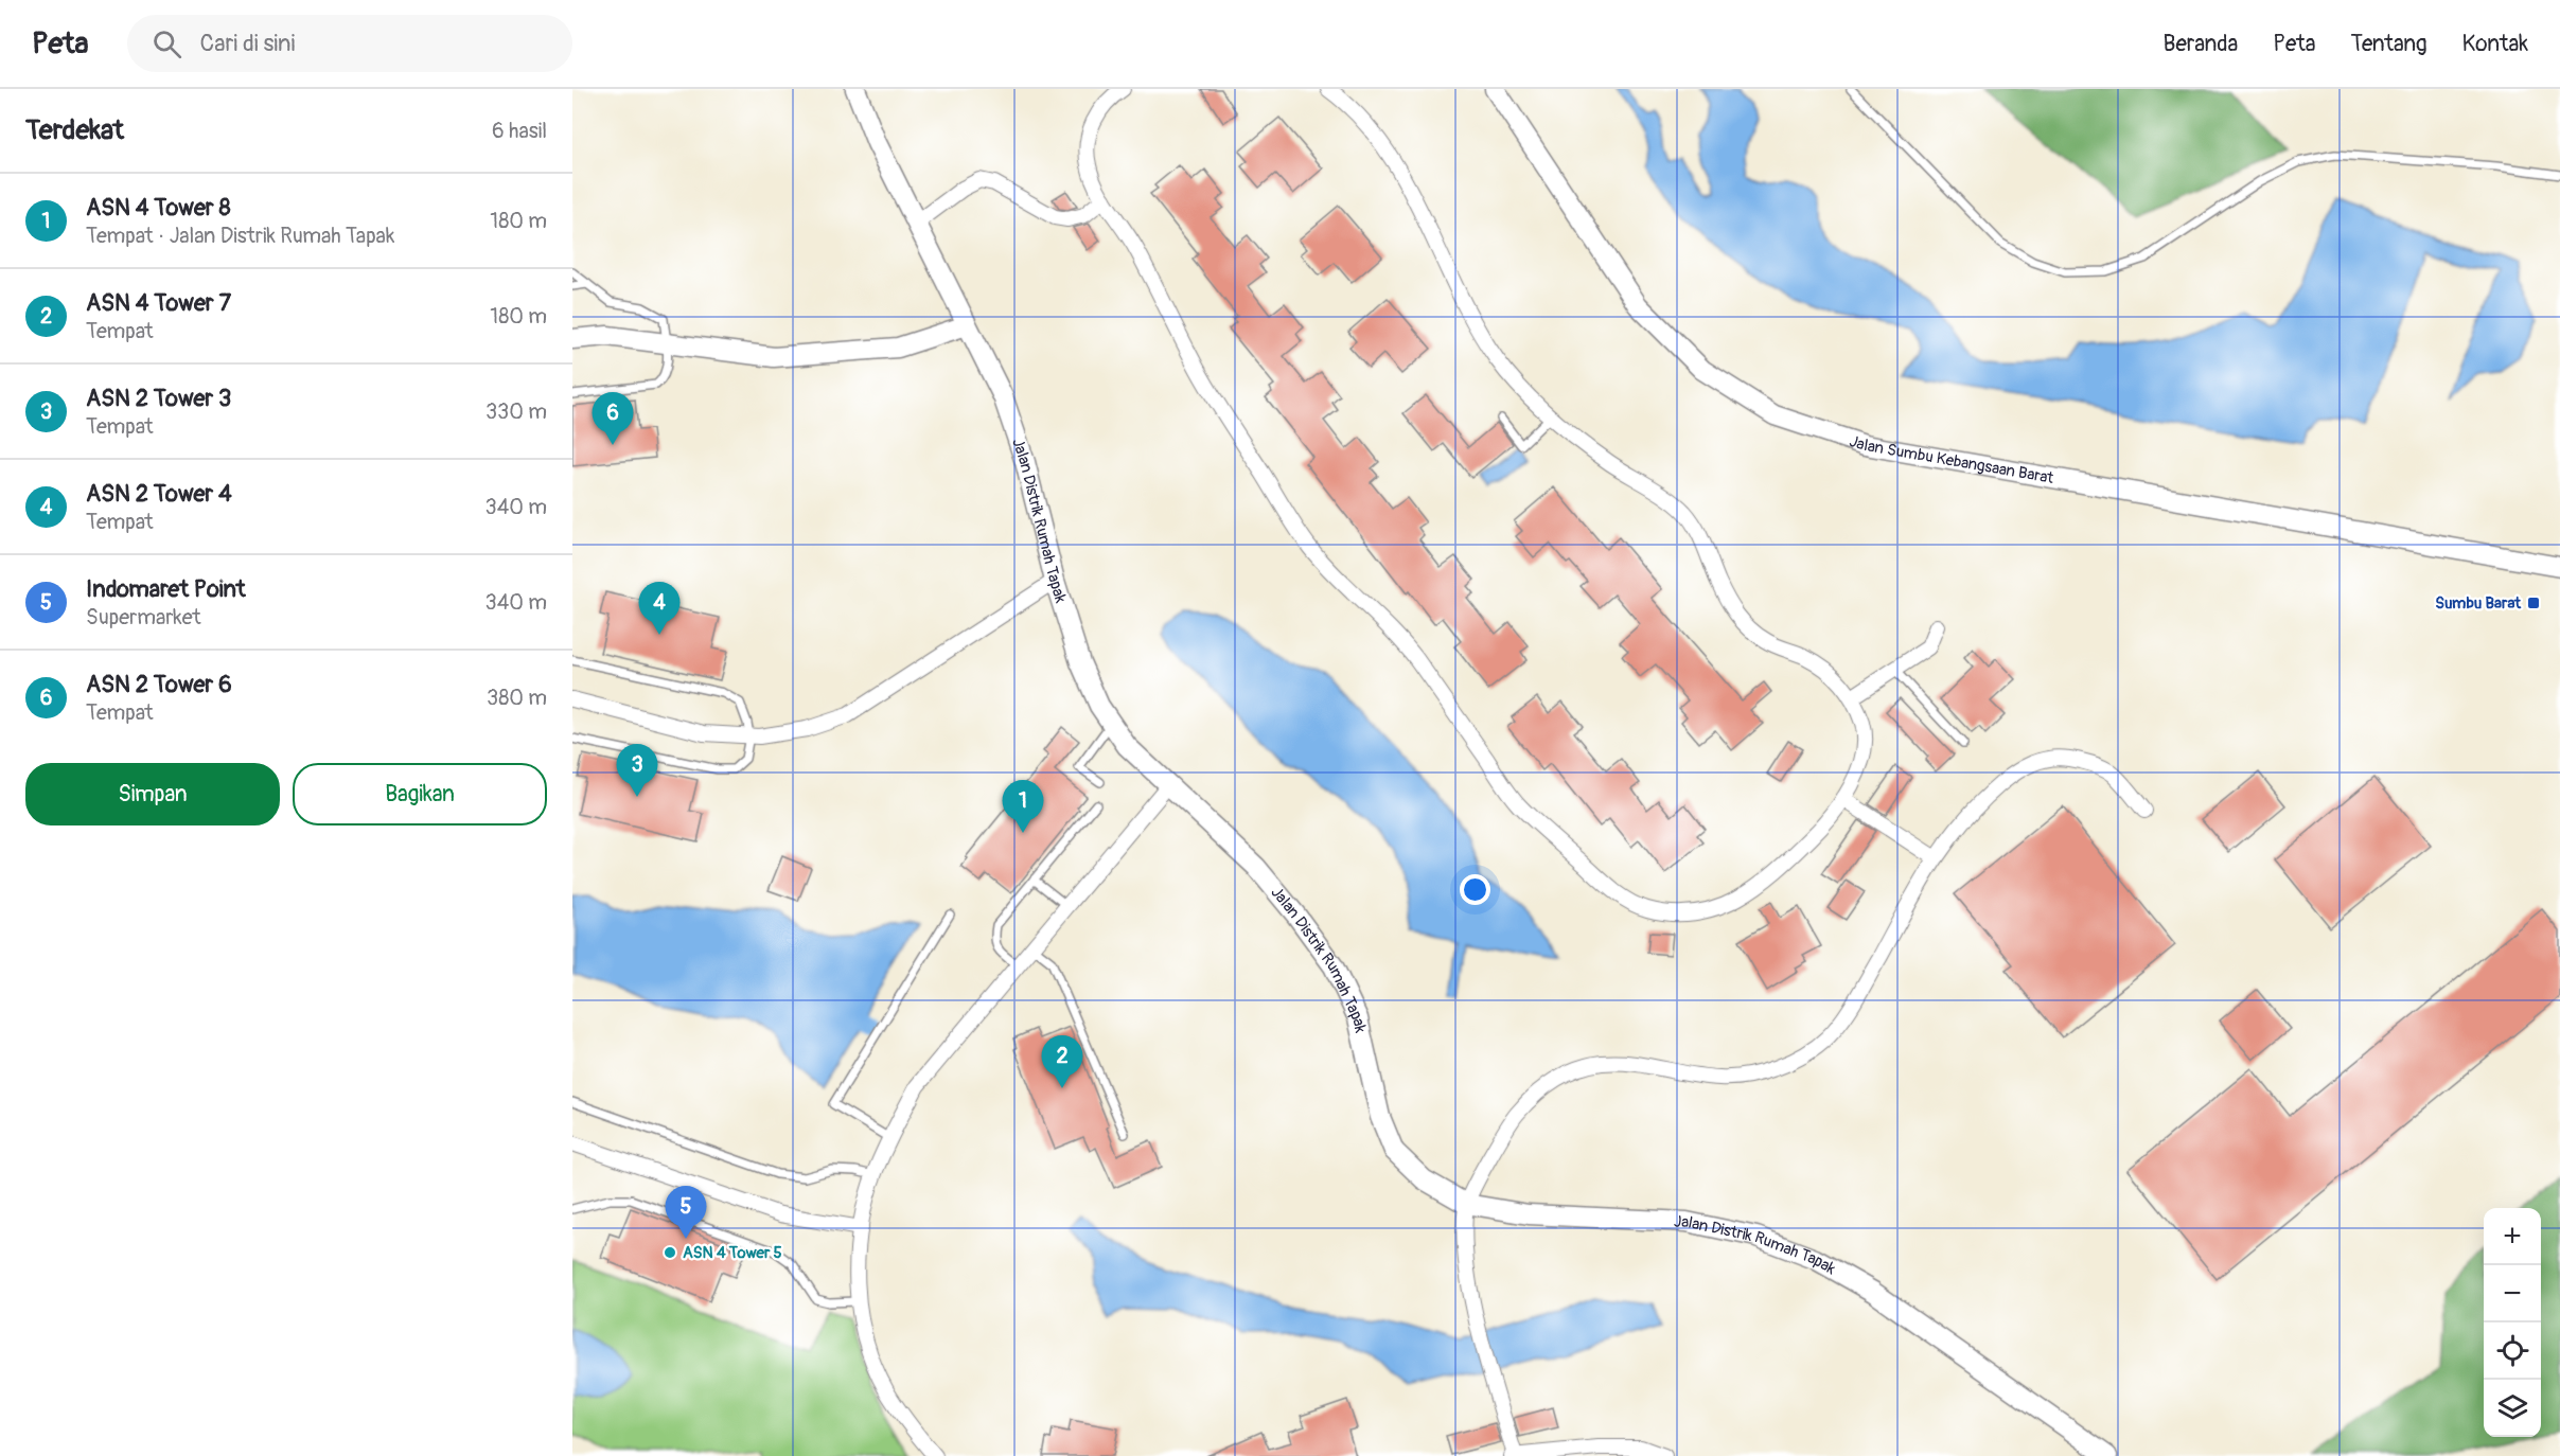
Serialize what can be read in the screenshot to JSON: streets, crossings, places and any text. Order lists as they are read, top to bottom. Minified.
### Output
{"streets":{"street":["Jalan Sumbu Kebangsaan Barat","Jalan Distrik Rumah Tapak"]},"places":{"transit":["Sumbu Barat"],"other":["ASN 4 Tower 5"]},"page":{"header":"Peta","search":"Cari di sini","nav":["Beranda","Peta","Tentang","Kontak"],"heading":["Terdekat","6 hasil"],"list":[{"mark":"1","name":"ASN 4 Tower 8","note":"Tempat · Jalan Distrik Rumah Tapak","value":"180 m"},{"mark":"2","name":"ASN 4 Tower 7","note":"Tempat","value":"180 m"},{"mark":"3","name":"ASN 2 Tower 3","note":"Tempat","value":"330 m"},{"mark":"4","name":"ASN 2 Tower 4","note":"Tempat","value":"340 m"},{"mark":"5","name":"Indomaret Point","note":"Supermarket","value":"340 m"},{"mark":"6","name":"ASN 2 Tower 6","note":"Tempat","value":"380 m"}],"pins":["6","4","3","1","2","5"],"buttons":["Simpan","Bagikan"],"map_buttons":["+","−"]}}
